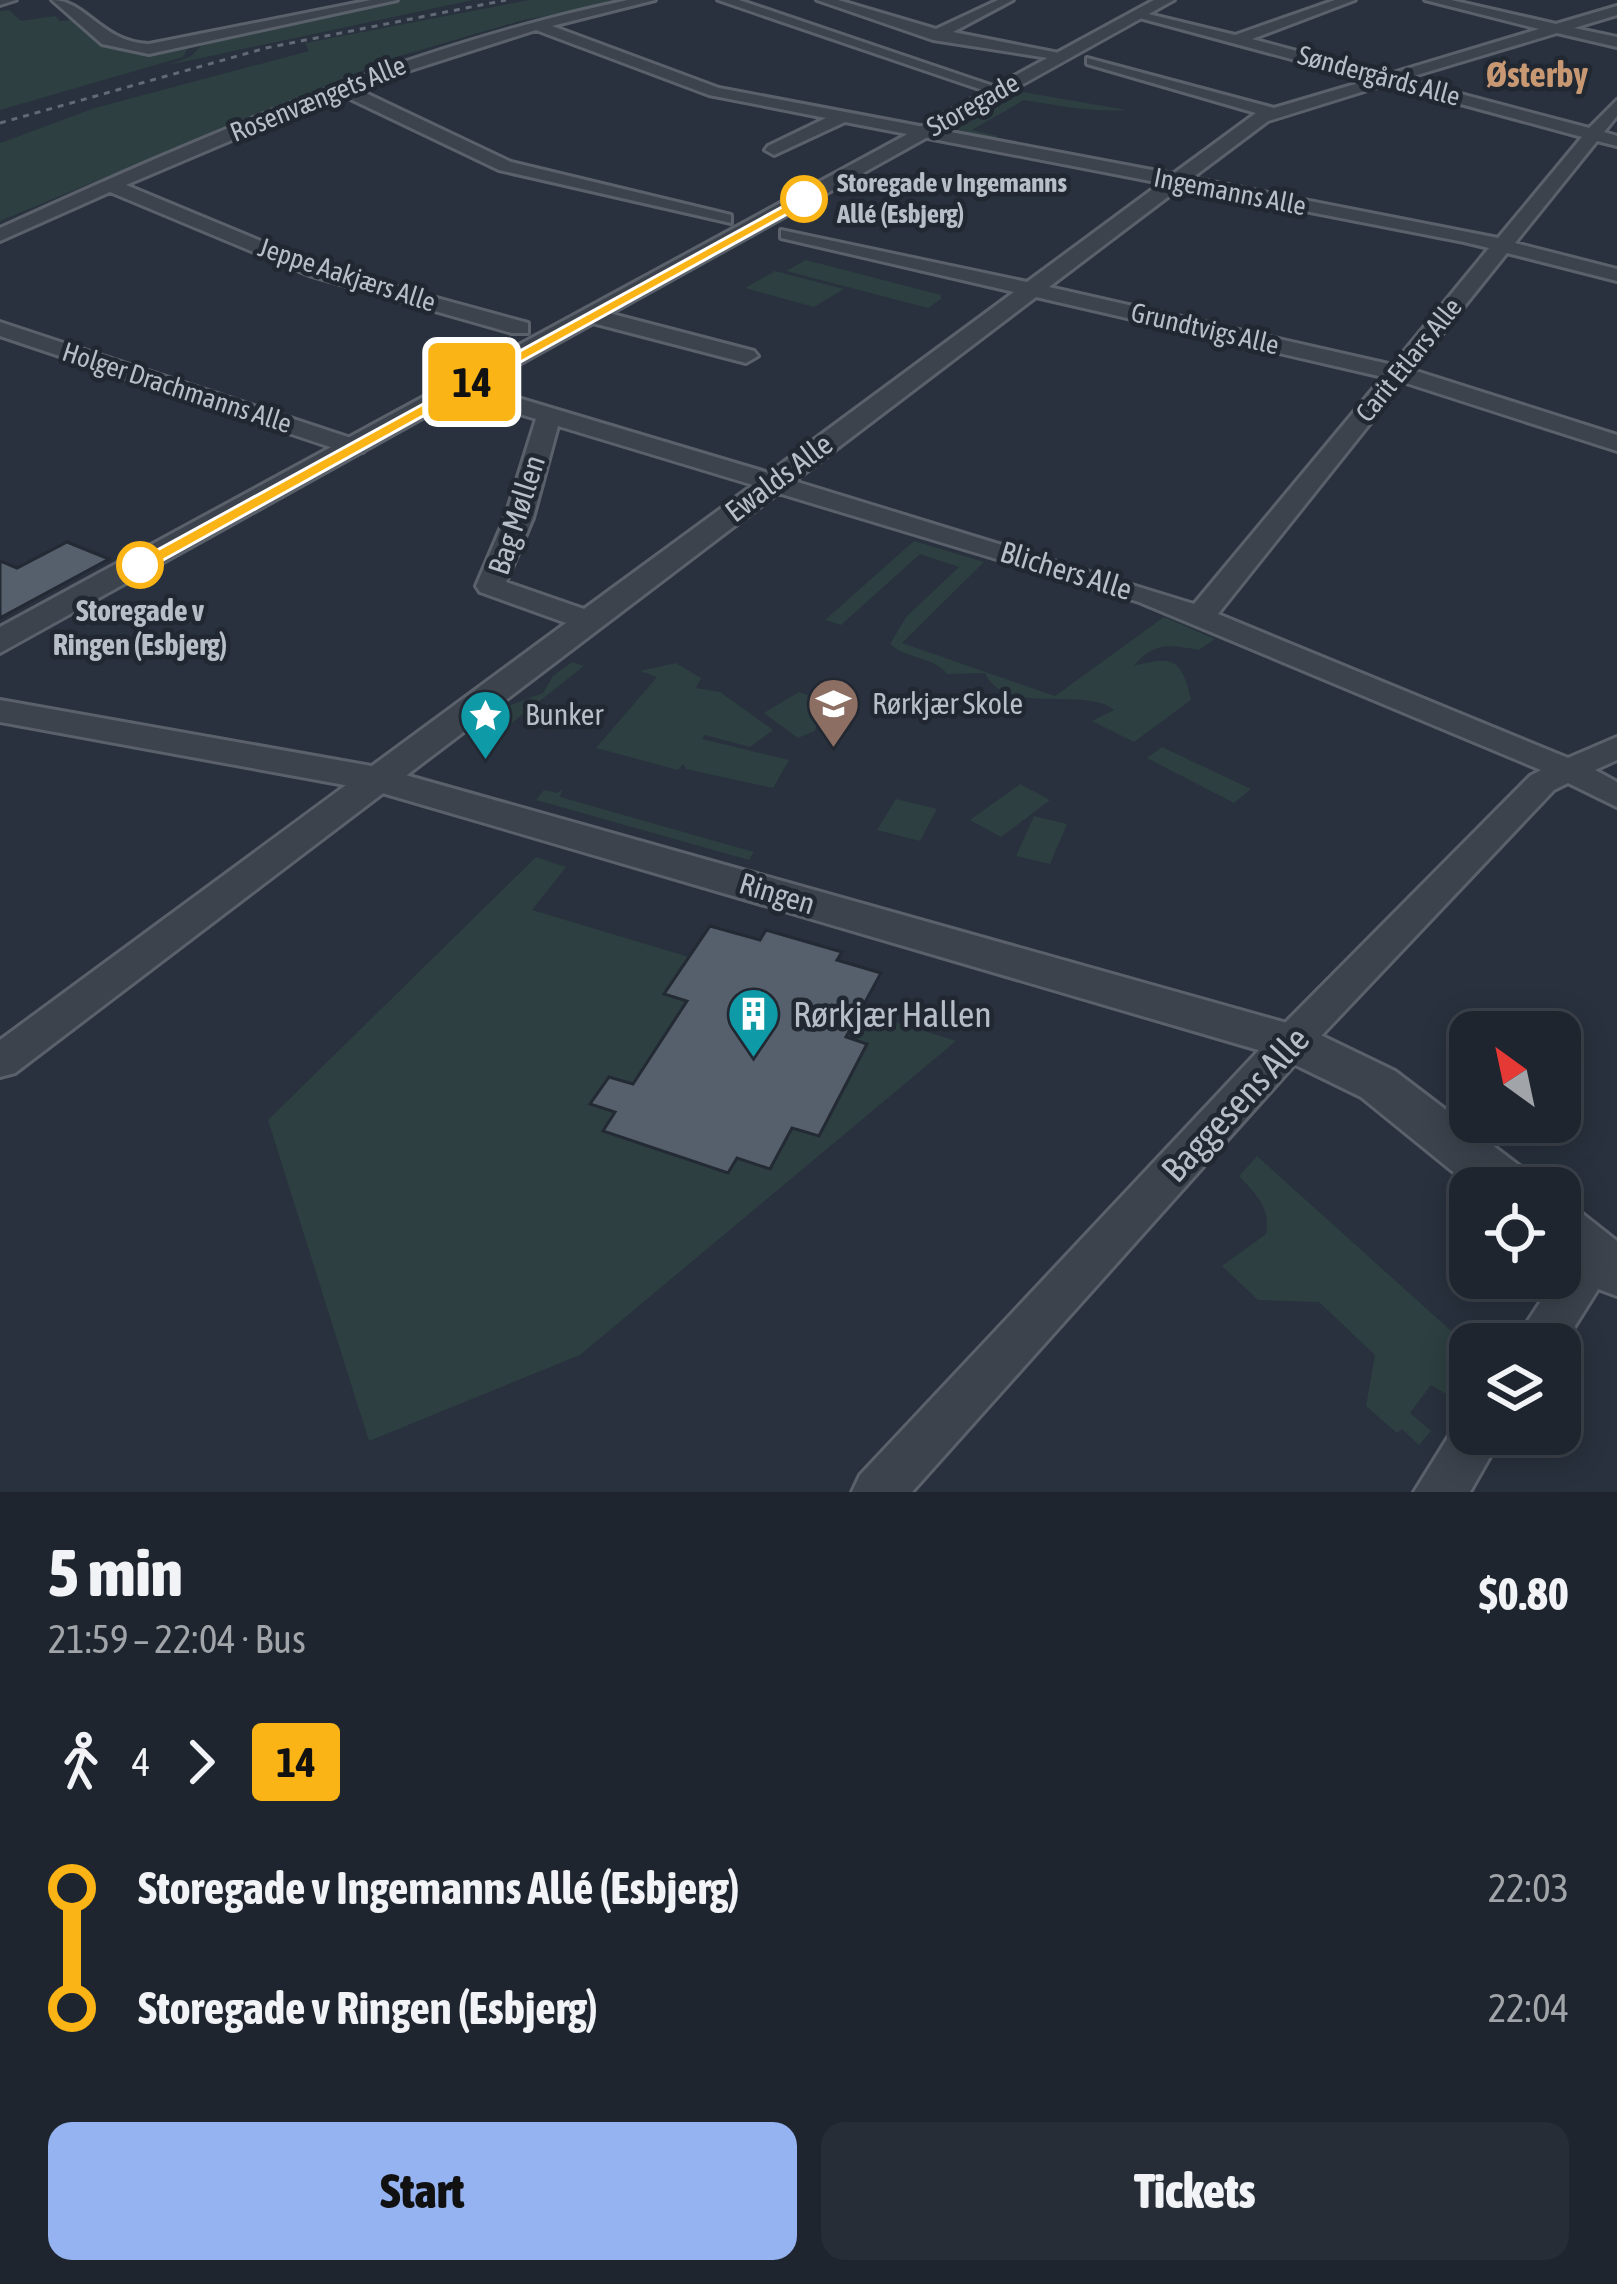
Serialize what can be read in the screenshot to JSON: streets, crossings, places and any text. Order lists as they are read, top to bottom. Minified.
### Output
{"streets":{"street":["Søndergårds Alle","Rosenvængets Alle","Storegade","Ingemanns Alle","Jeppe Aakjærs Alle","Grundtvigs Alle","Carit Etlars Alle","Holger Drachmanns Alle","Ewalds Alle","Bag Møllen","Blichers Alle","Ringen","Baggesens Alle"]},"crossings":[["Søndergårds Alle","Storegade"],["Søndergårds Alle","Carit Etlars Alle"],["Søndergårds Alle","Ewalds Alle"],["Rosenvængets Alle","Ingemanns Alle"],["Rosenvængets Alle","Jeppe Aakjærs Alle"],["Storegade","Ingemanns Alle"],["Storegade","Holger Drachmanns Alle"],["Ingemanns Alle","Carit Etlars Alle"],["Ingemanns Alle","Ewalds Alle"],["Grundtvigs Alle","Carit Etlars Alle"],["Grundtvigs Alle","Ewalds Alle"],["Carit Etlars Alle","Blichers Alle"],["Ewalds Alle","Bag Møllen"],["Ewalds Alle","Blichers Alle"],["Ewalds Alle","Ringen"],["Bag Møllen","Blichers Alle"],["Blichers Alle","Baggesens Alle"],["Ringen","Baggesens Alle"]],"districts":["Østerby"],"places":{"other":["Storegade v Ingemanns Allé (Esbjerg)","Storegade v Ringen (Esbjerg)"],"school or university":["Rørkjær Skole"],"place":["Bunker"],"building":["Rørkjær Hallen"]},"lines":["bus line 14"],"north":"top left","page":{"on_map":"14","heading":["5 min","21:59 – 22:04 · Bus","$0.80"],"legs":["4","14"],"list":[{"name":"Storegade v Ingemanns Allé (Esbjerg)","value":"22:03"},{"name":"Storegade v Ringen (Esbjerg)","value":"22:04"}],"buttons":["Start","Tickets"]}}
